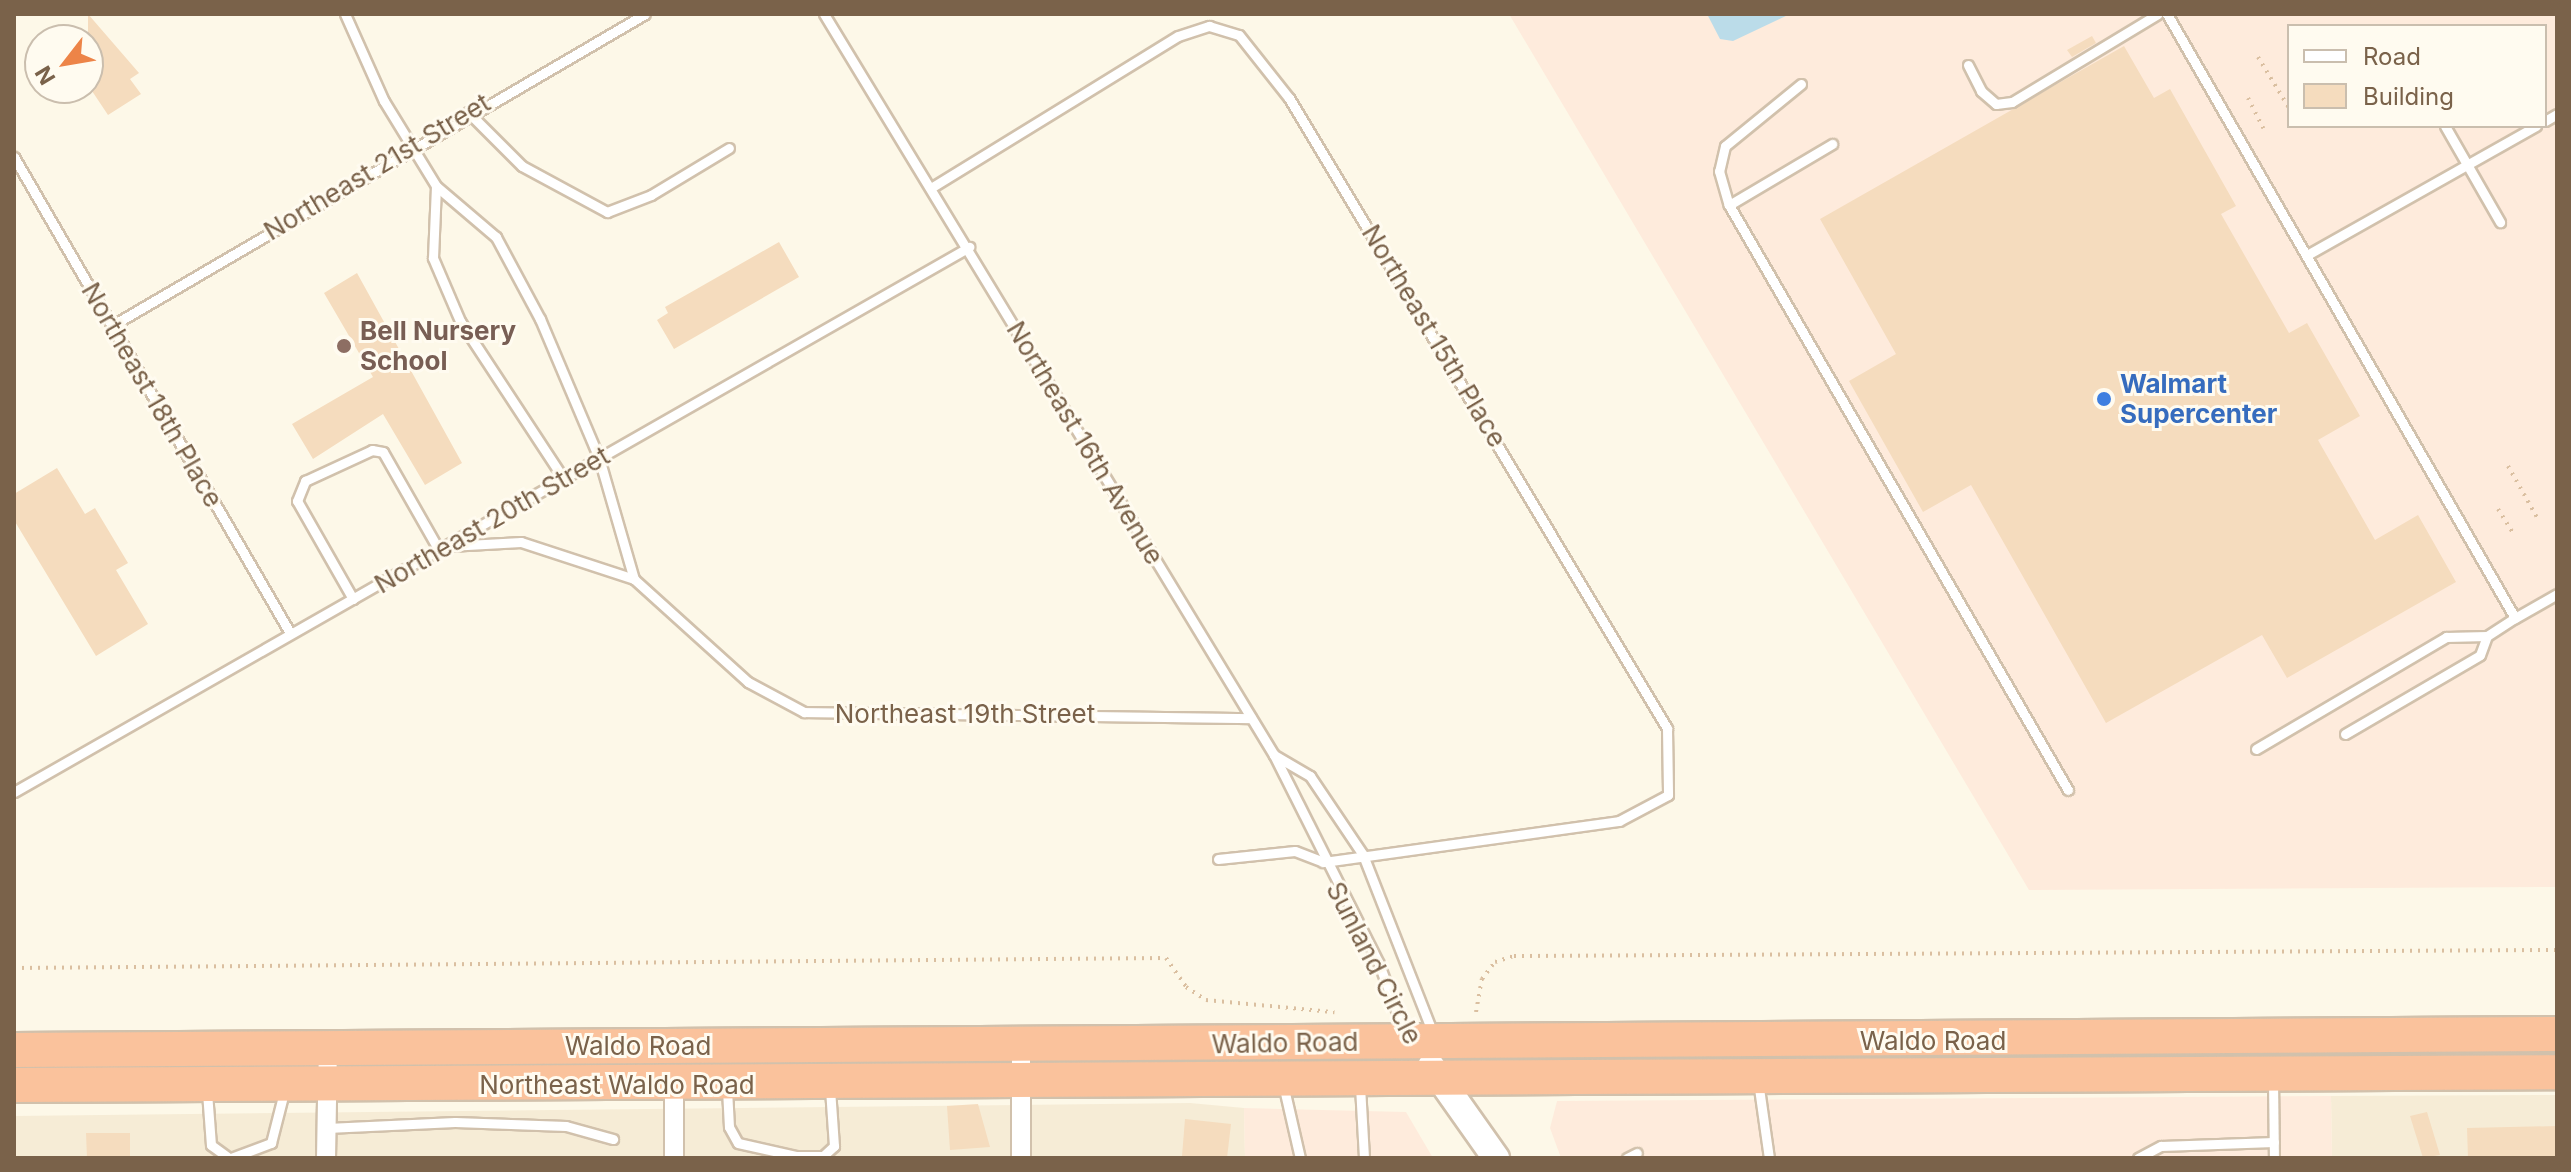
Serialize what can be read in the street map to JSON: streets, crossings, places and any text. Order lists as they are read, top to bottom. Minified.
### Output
{"streets":{"highway":["Waldo Road","Northeast Waldo Road"],"street":["Sunland Circle"],"lane":["Northeast 21st Street","Northeast 15th Place","Northeast 18th Place","Northeast 16th Avenue","Northeast 20th Street","Northeast 19th Street"]},"crossings":[["Northeast 21st Street","Northeast 18th Place"],["Northeast 15th Place","Northeast 16th Avenue"],["Northeast 15th Place","Sunland Circle"],["Northeast 18th Place","Northeast 20th Street"],["Northeast 16th Avenue","Northeast 20th Street"],["Northeast 16th Avenue","Northeast 19th Street"],["Northeast 16th Avenue","Sunland Circle"],["Northeast 20th Street","Northeast 19th Street"],["Sunland Circle","Waldo Road"],["Waldo Road","Northeast Waldo Road"]],"places":["Bell Nursery School","Walmart Supercenter"],"legend":["Road","Building"],"north":"bottom left"}
